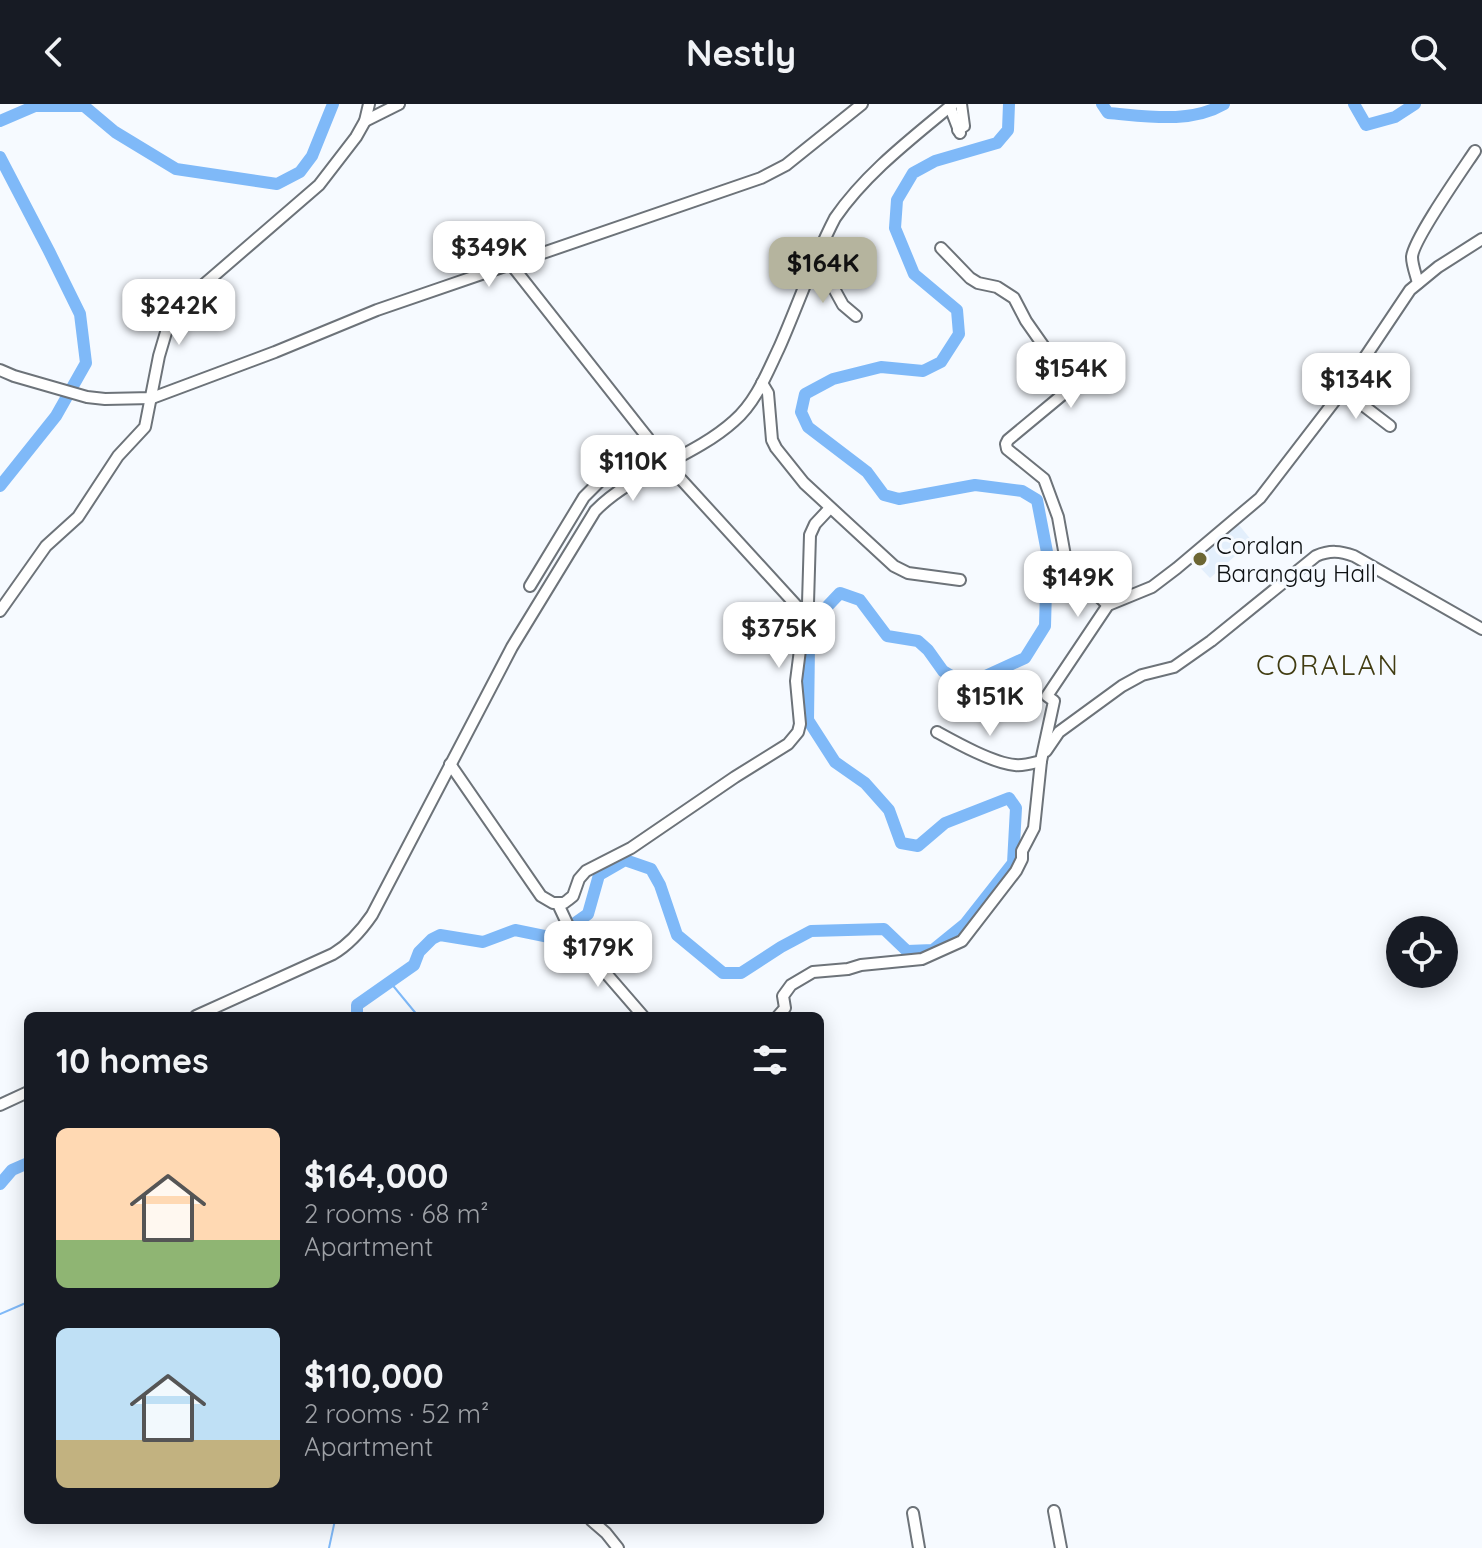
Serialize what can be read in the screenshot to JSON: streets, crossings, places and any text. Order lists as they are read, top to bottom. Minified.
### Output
{"districts":["CORALAN"],"places":["Coralan Barangay Hall"],"page":{"header":"Nestly","price":["$349K","$164K","$242K","$154K","$134K","$110K","$149K","$375K","$151K","$179K"],"heading":"10 homes","list":[{"name":"$164,000","note":"2 rooms · 68 m² · Apartment"},{"name":"$110,000","note":"2 rooms · 52 m² · Apartment"}]}}
